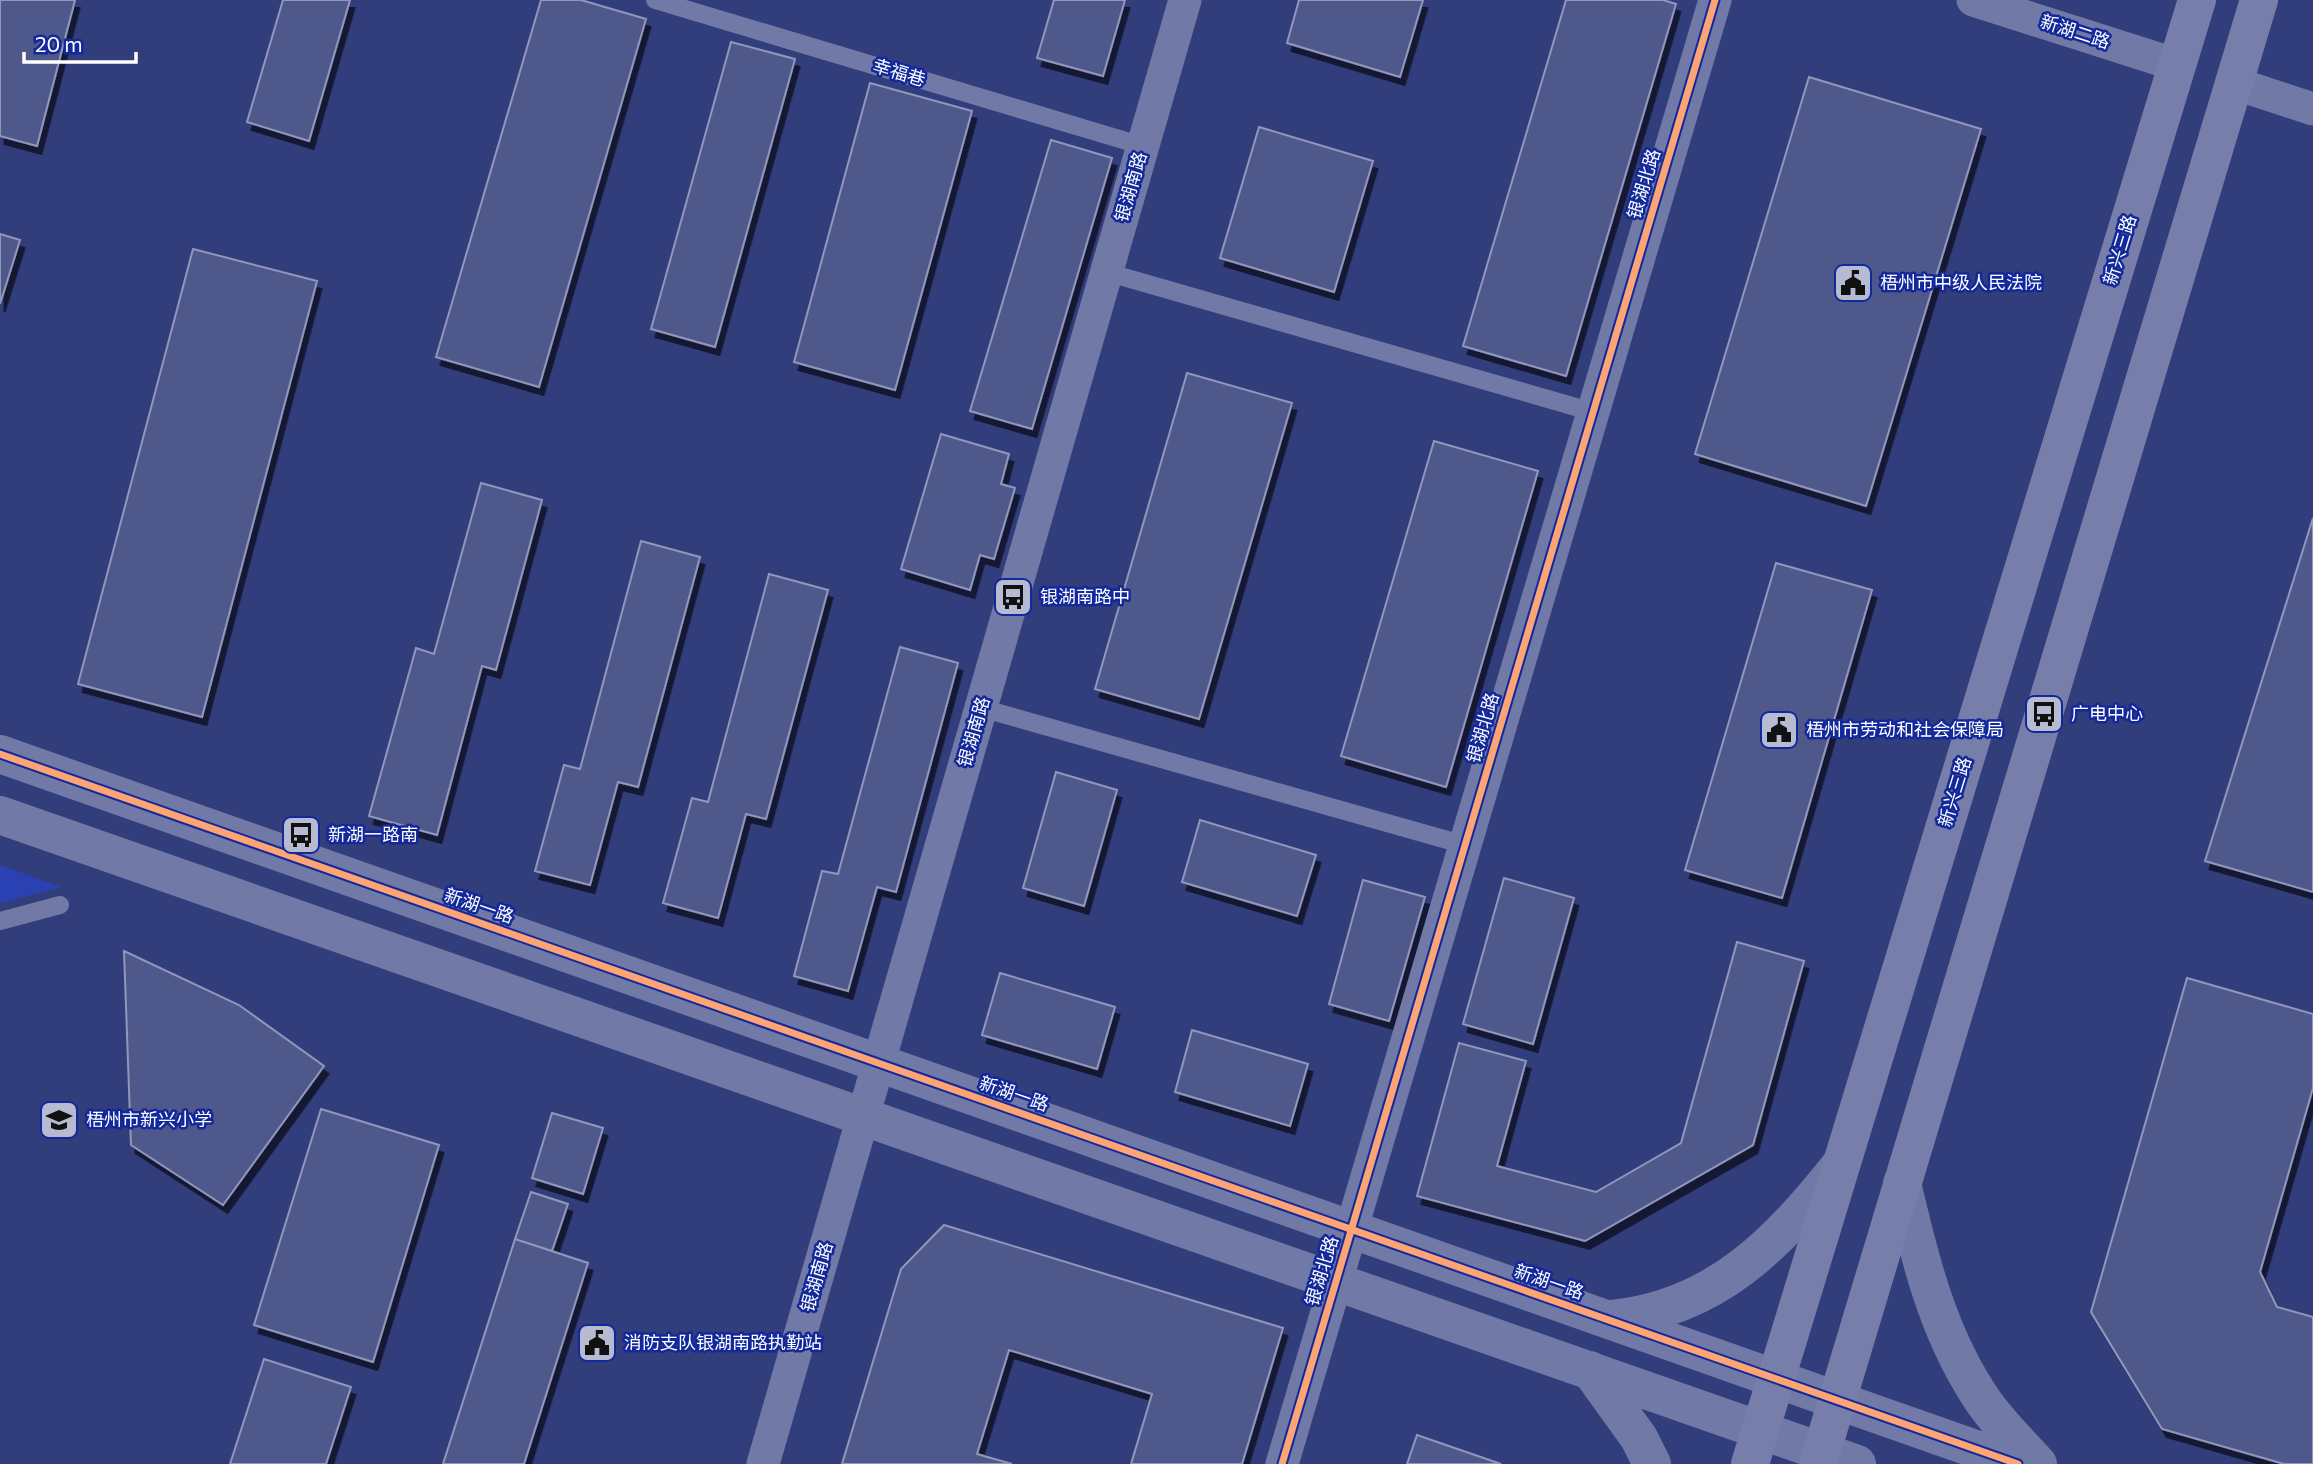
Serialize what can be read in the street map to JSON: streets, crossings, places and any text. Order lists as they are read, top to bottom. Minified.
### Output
{"streets":{"main road":["新兴三路"],"street":["新湖二路","银湖北路","银湖南路","新湖一路"],"lane":["幸福巷"]},"crossings":[["新湖二路","新兴三路"],["幸福巷","银湖南路"],["银湖北路","新湖一路"],["银湖南路","新湖一路"],["新兴三路","新湖一路"]],"places":{"public building":["梧州市中级人民法院","梧州市劳动和社会保障局","消防支队银湖南路执勤站"],"bus stop":["银湖南路中","广电中心","新湖一路南"],"school or university":["梧州市新兴小学"]},"scale_bar":"20 m"}
